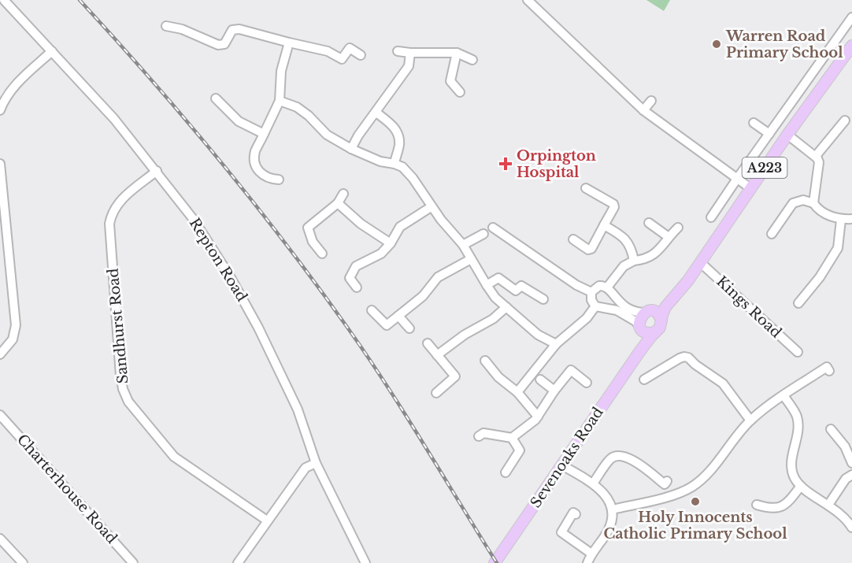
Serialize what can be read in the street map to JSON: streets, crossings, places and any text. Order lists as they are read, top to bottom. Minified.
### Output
{"streets":{"main road":["A223","Sevenoaks Road"],"street":["Repton Road","Kings Road","Sandhurst Road","Charterhouse Road"]},"crossings":[["A223","Kings Road"],["A223","Sevenoaks Road"],["Repton Road","Sandhurst Road"]],"places":{"other":["Warren Road Primary School","Holy Innocents Catholic Primary School"],"health":["Orpington Hospital"]}}
